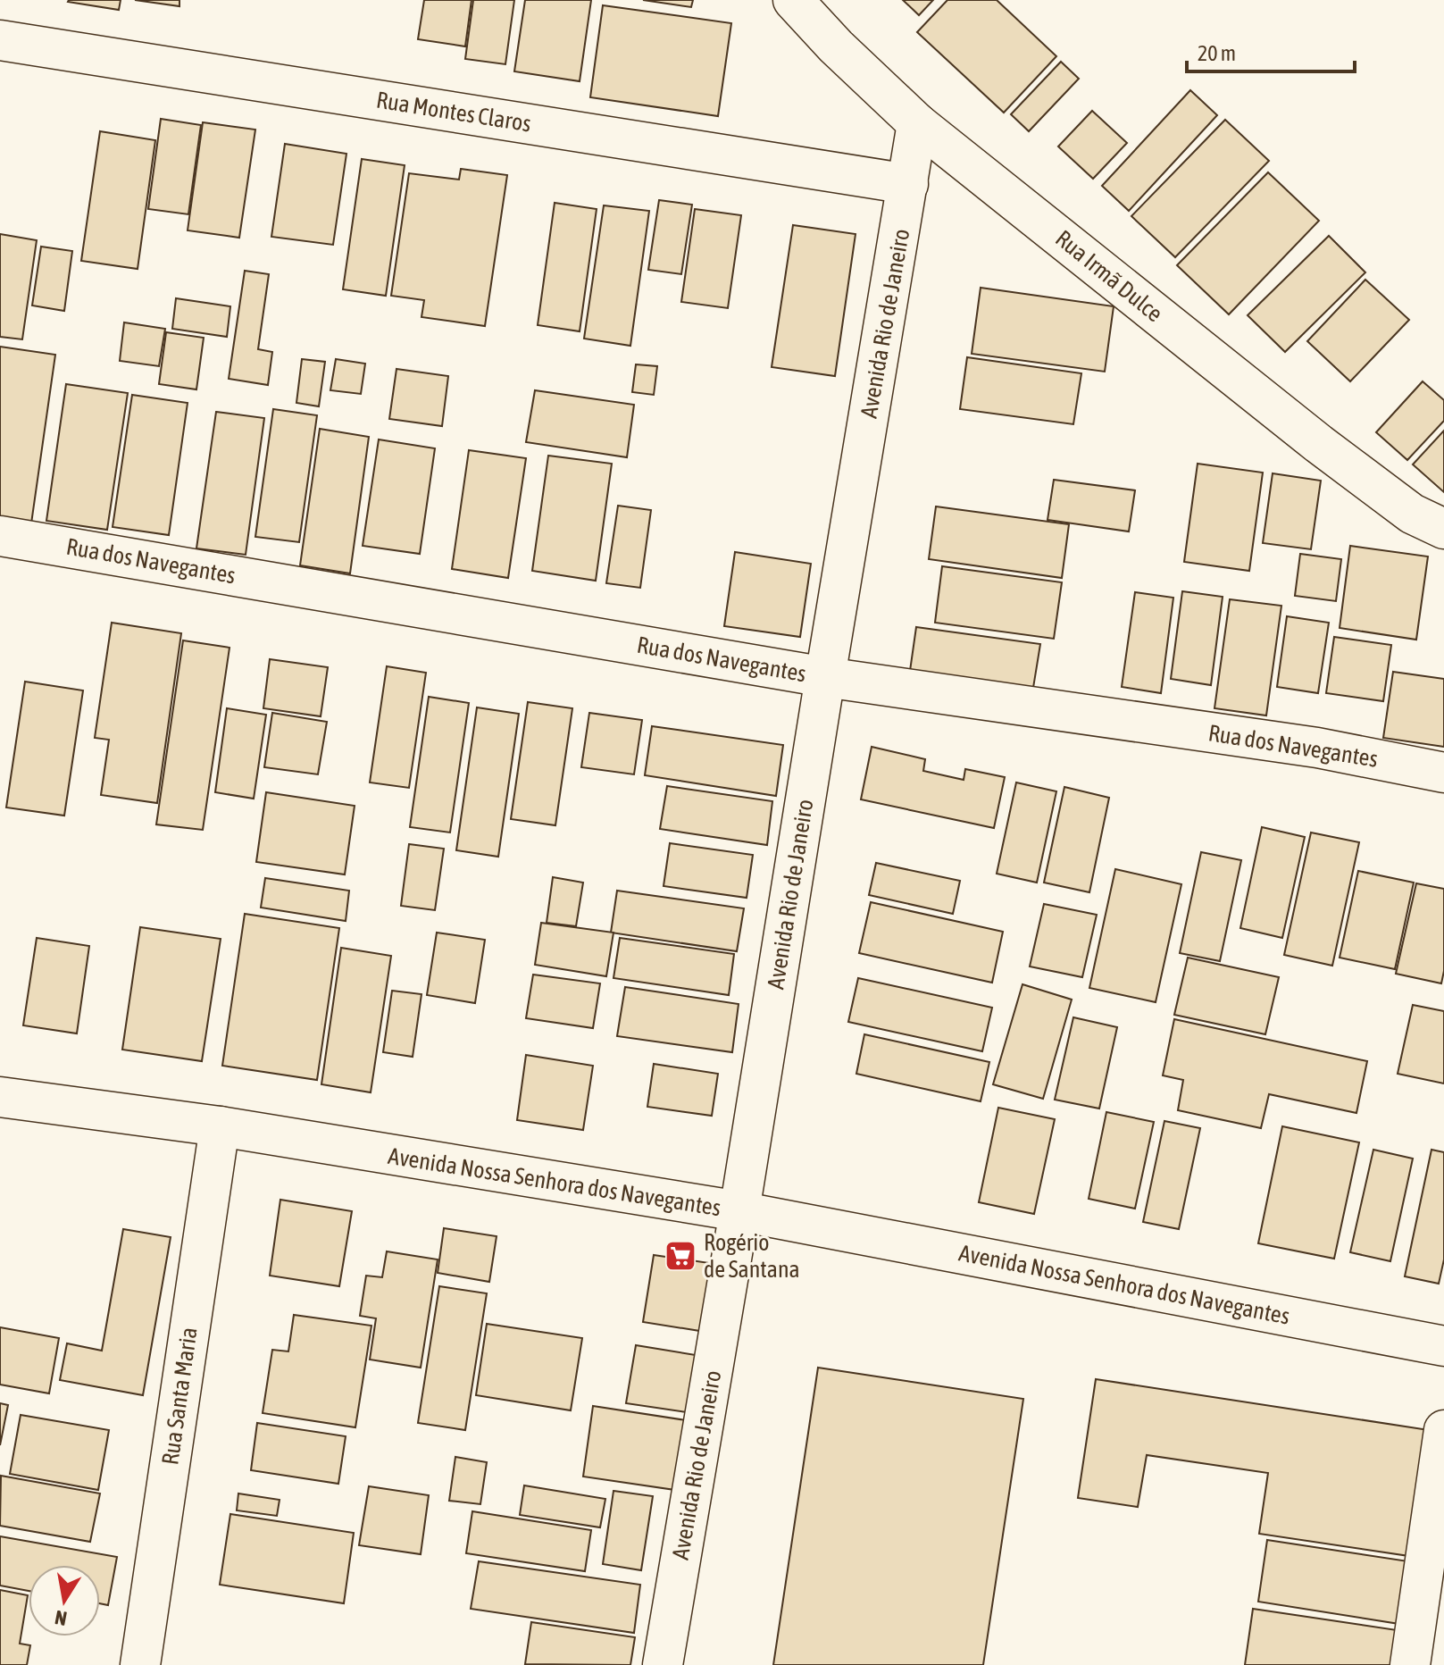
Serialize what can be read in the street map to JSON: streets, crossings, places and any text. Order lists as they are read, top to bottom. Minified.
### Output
{"streets":{"street":["Rua Montes Claros","Rua Irmã Dulce","Avenida Rio de Janeiro","Rua dos Navegantes","Avenida Nossa Senhora dos Navegantes","Rua Santa Maria"]},"crossings":[["Rua Montes Claros","Avenida Rio de Janeiro"],["Rua Irmã Dulce","Avenida Rio de Janeiro"],["Avenida Rio de Janeiro","Rua dos Navegantes"],["Avenida Rio de Janeiro","Avenida Nossa Senhora dos Navegantes"],["Avenida Nossa Senhora dos Navegantes","Rua Santa Maria"]],"places":{"supermarket":["Rogério de Santana"]},"scale_bar":"20 m","north":"bottom"}
